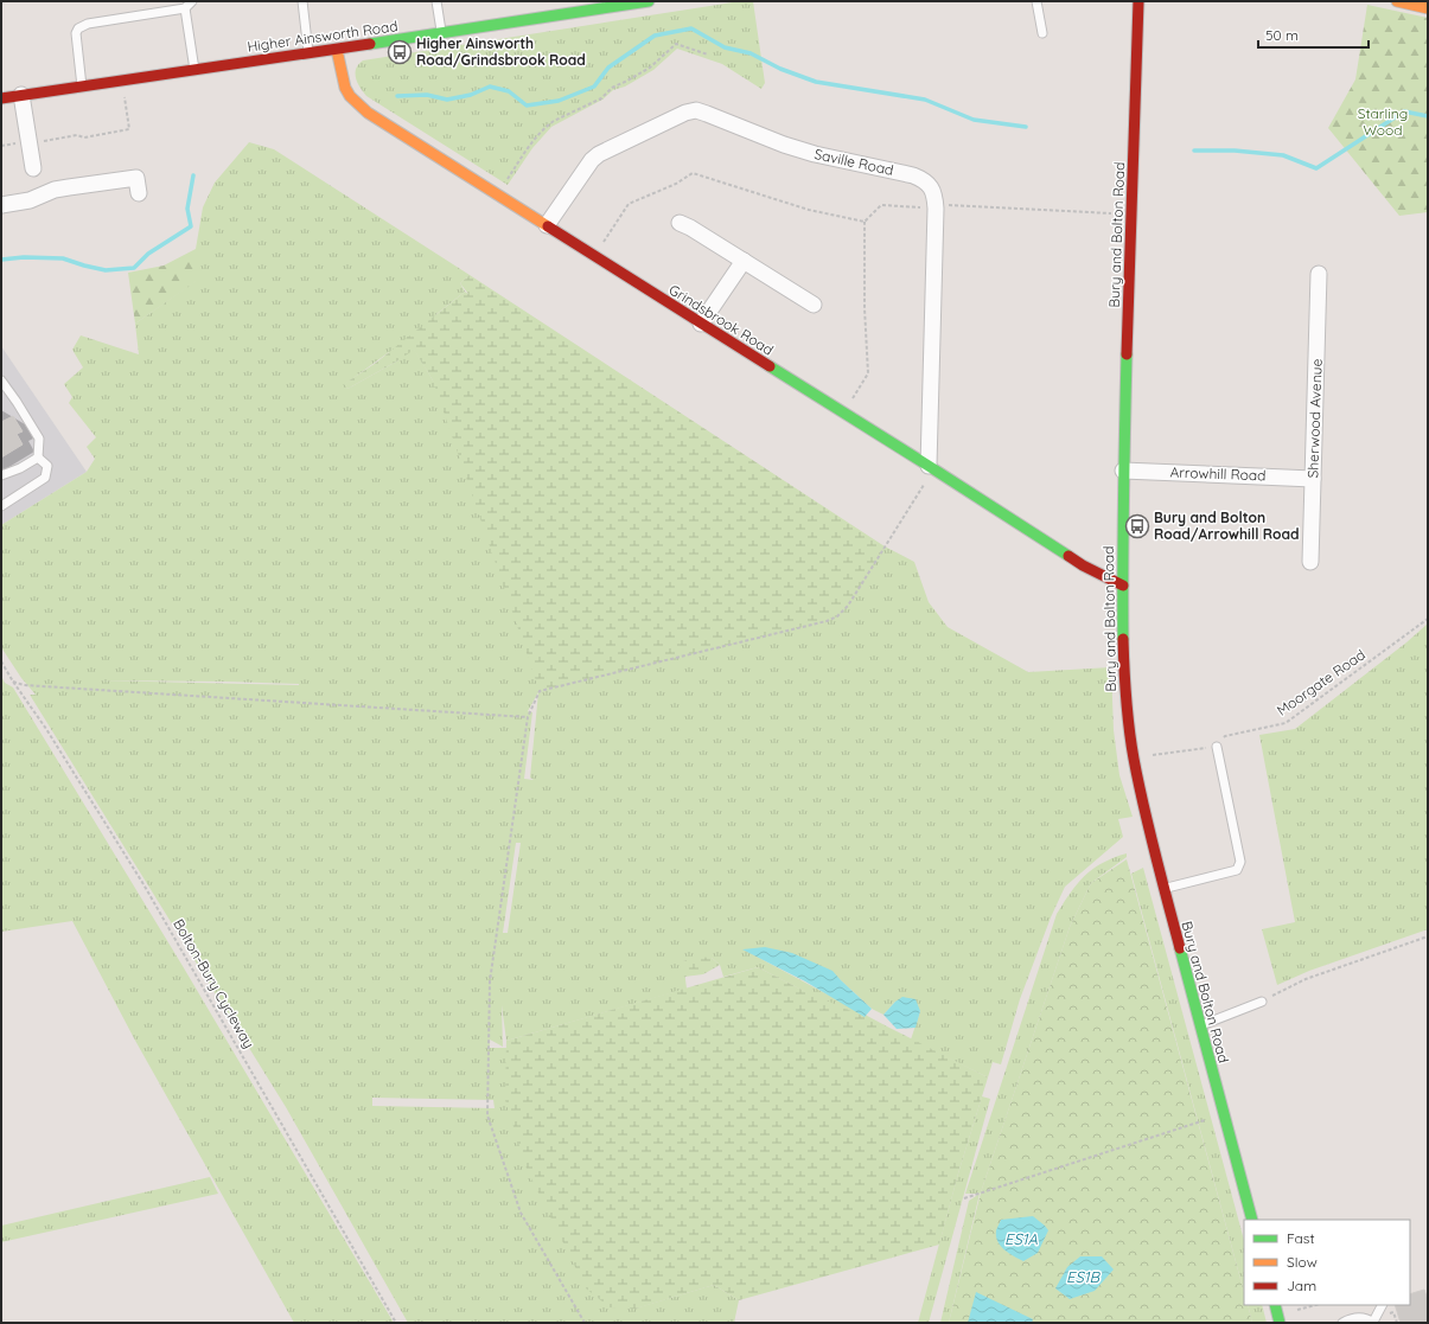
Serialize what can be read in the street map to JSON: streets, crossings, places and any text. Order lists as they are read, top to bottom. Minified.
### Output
{"streets":{"main road":["Higher Ainsworth Road","Bury and Bolton Road","Grindsbrook Road"],"street":["Saville Road","Sherwood Avenue","Arrowhill Road"],"path":["Moorgate Road","Bolton-Bury Cycleway"]},"crossings":[["Higher Ainsworth Road","Grindsbrook Road"],["Saville Road","Grindsbrook Road"],["Bury and Bolton Road","Grindsbrook Road"],["Bury and Bolton Road","Arrowhill Road"],["Bury and Bolton Road","Moorgate Road"],["Sherwood Avenue","Arrowhill Road"]],"water":["ES1A","ES1B"],"parks":["Starling Wood"],"places":{"bus stop":["Higher Ainsworth Road/Grindsbrook Road","Bury and Bolton Road/Arrowhill Road"]},"legend":["Fast","Slow","Jam"],"scale_bar":"50 m"}
